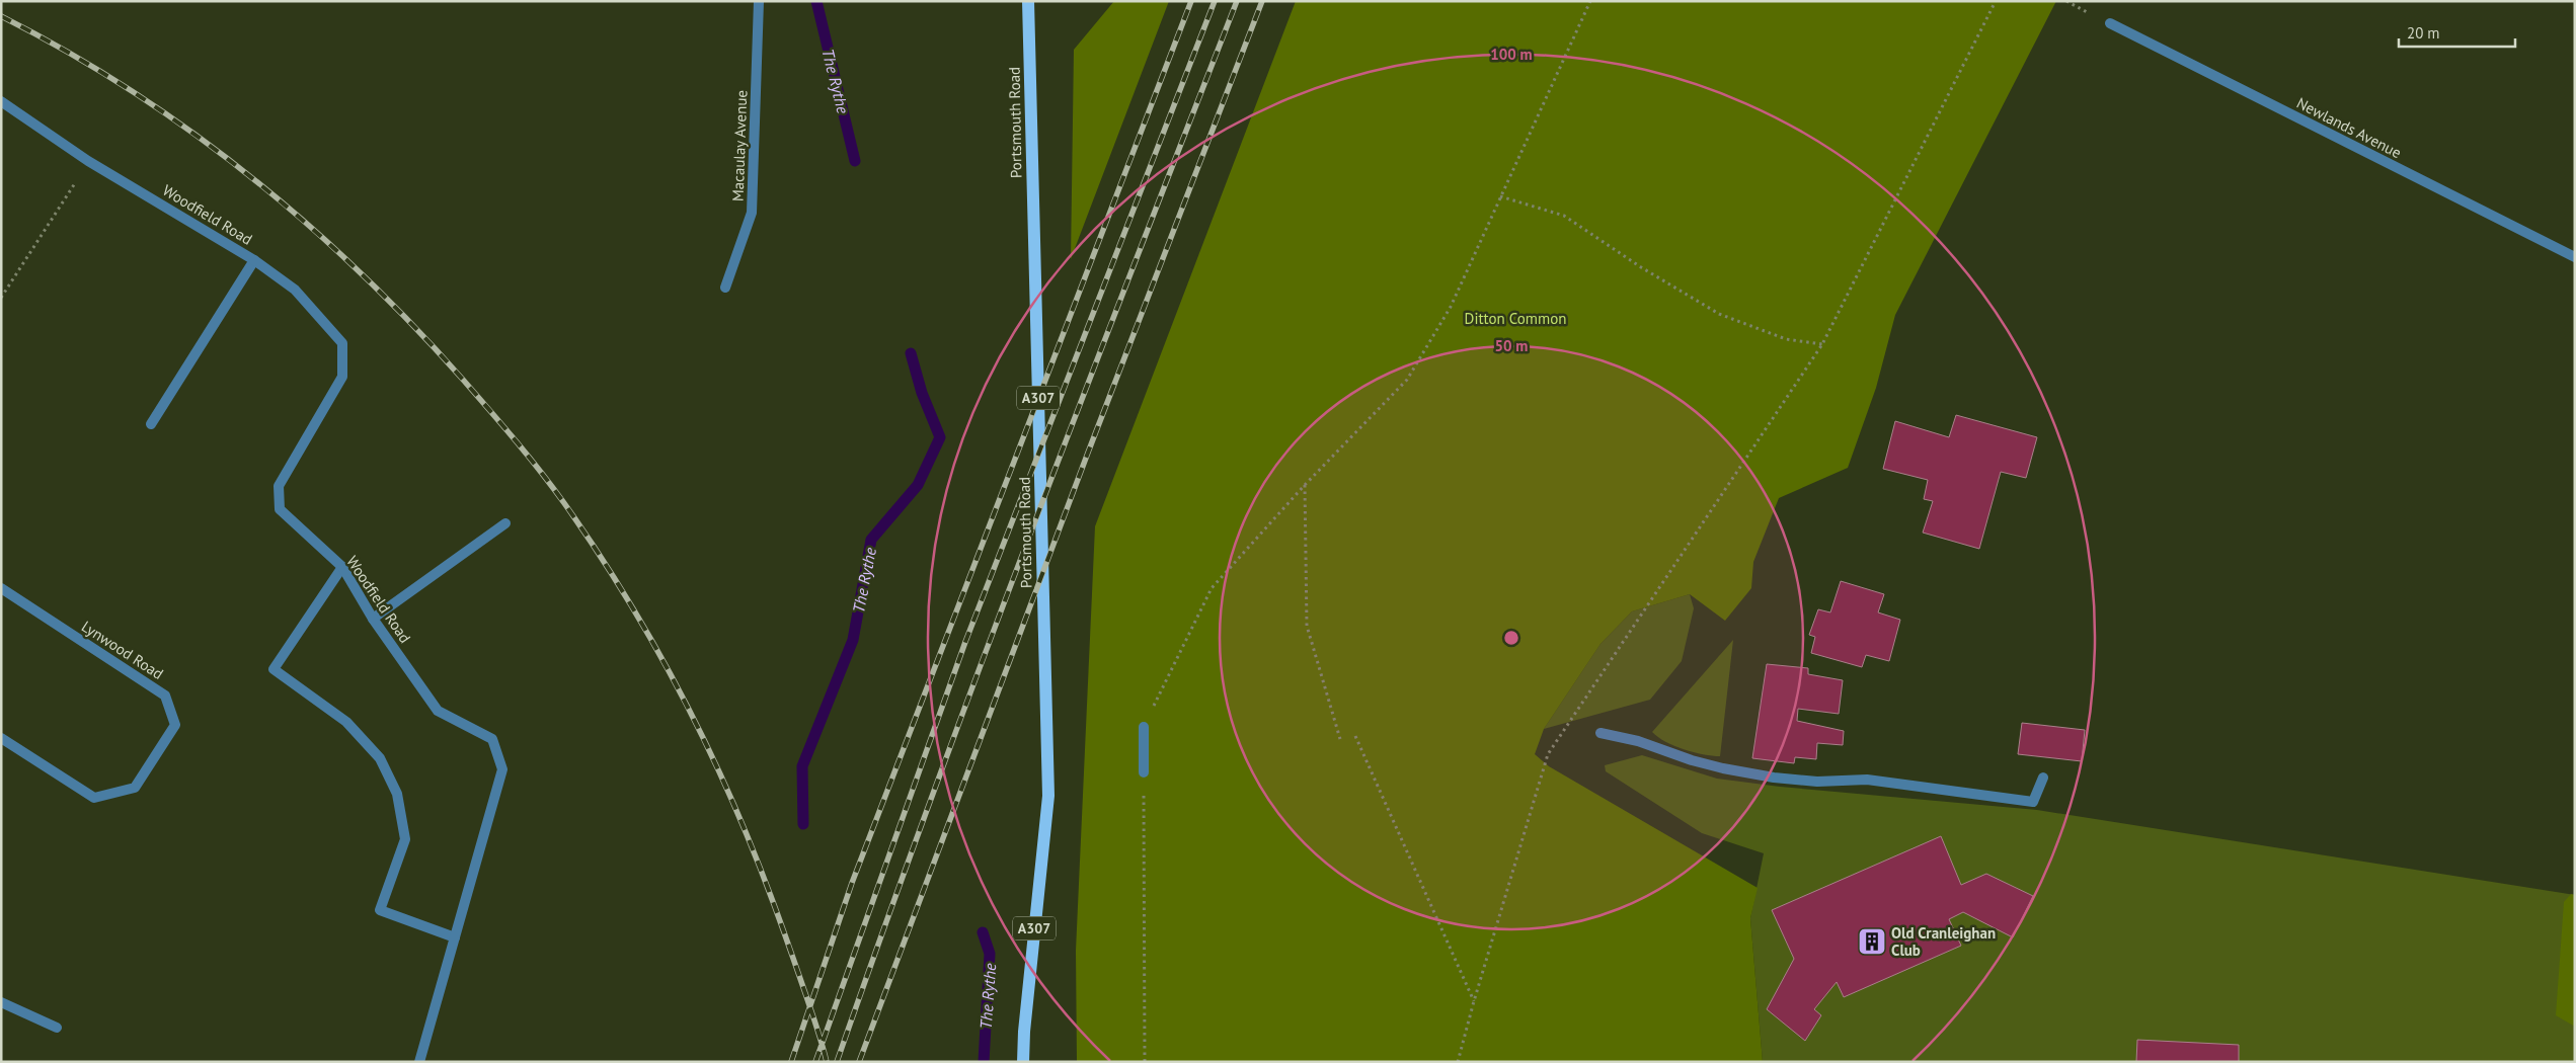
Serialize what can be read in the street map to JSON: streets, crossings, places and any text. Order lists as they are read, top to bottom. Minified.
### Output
{"streets":{"main road":["Portsmouth Road","A307"],"street":["Newlands Avenue","Macaulay Avenue","Woodfield Road","Lynwood Road"]},"water":["The Rythe"],"parks":["Ditton Common"],"places":{"building":["Old Cranleighan Club"]},"scale_bar":"20 m","rings":["100 m","50 m"]}
